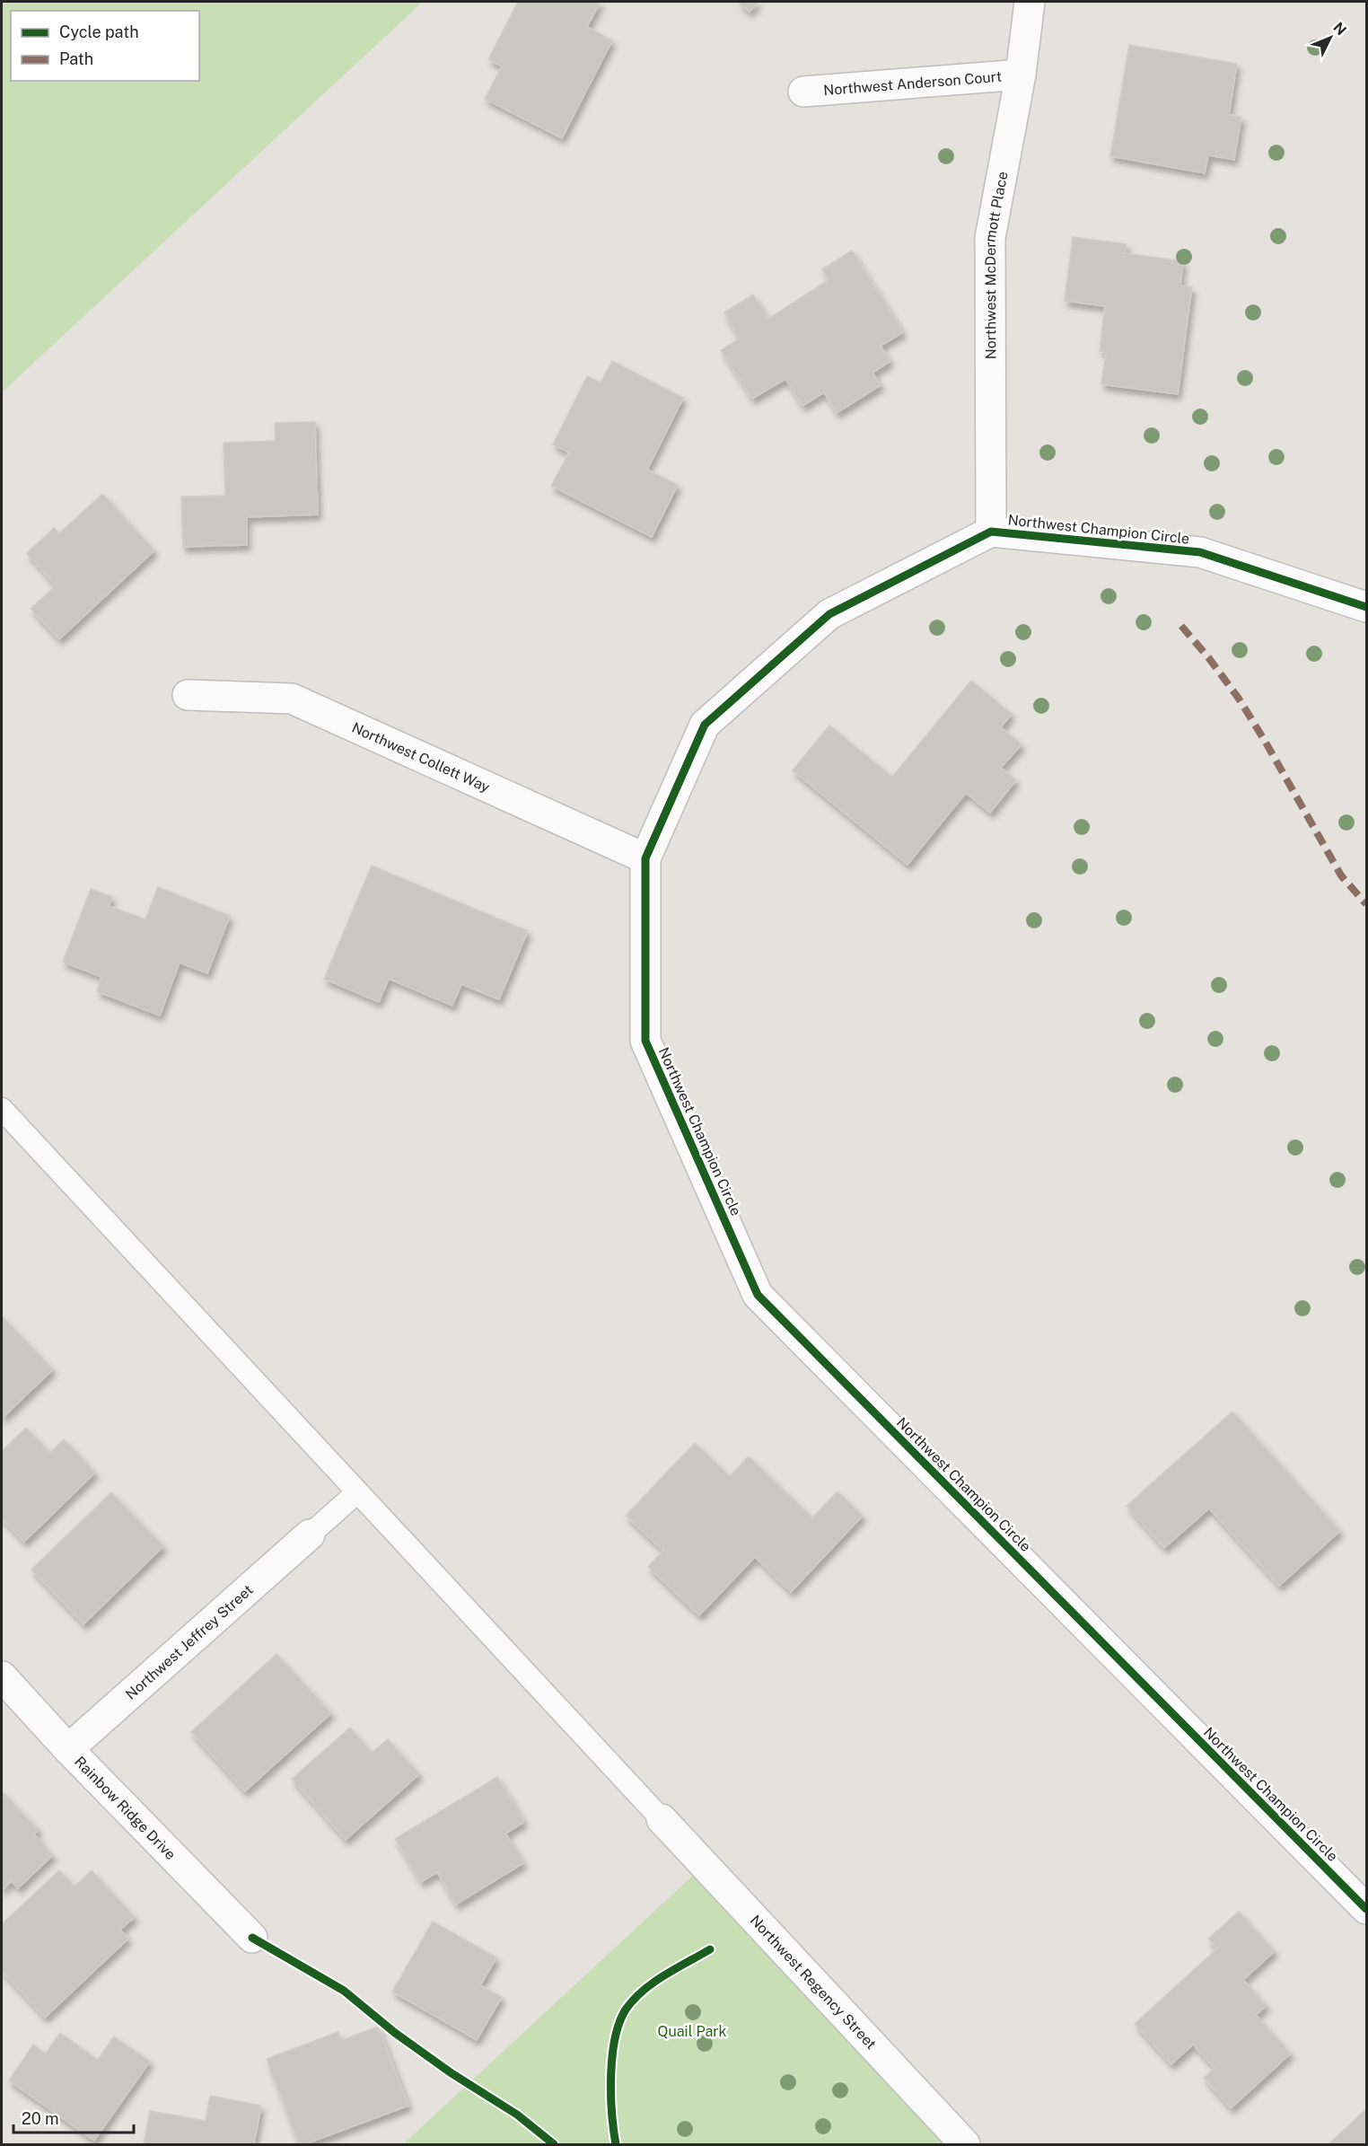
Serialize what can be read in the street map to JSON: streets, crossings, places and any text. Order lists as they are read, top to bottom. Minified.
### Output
{"streets":{"street":["Northwest Anderson Court","Northwest McDermott Place","Northwest Champion Circle","Northwest Collett Way","Northwest Jeffrey Street","Rainbow Ridge Drive","Northwest Regency Street"]},"crossings":[["Northwest Anderson Court","Northwest McDermott Place"],["Northwest McDermott Place","Northwest Champion Circle"],["Northwest Champion Circle","Northwest Collett Way"],["Northwest Jeffrey Street","Rainbow Ridge Drive"]],"parks":["Quail Park"],"legend":["Cycle path","Path"],"scale_bar":"20 m","north":"top right"}
